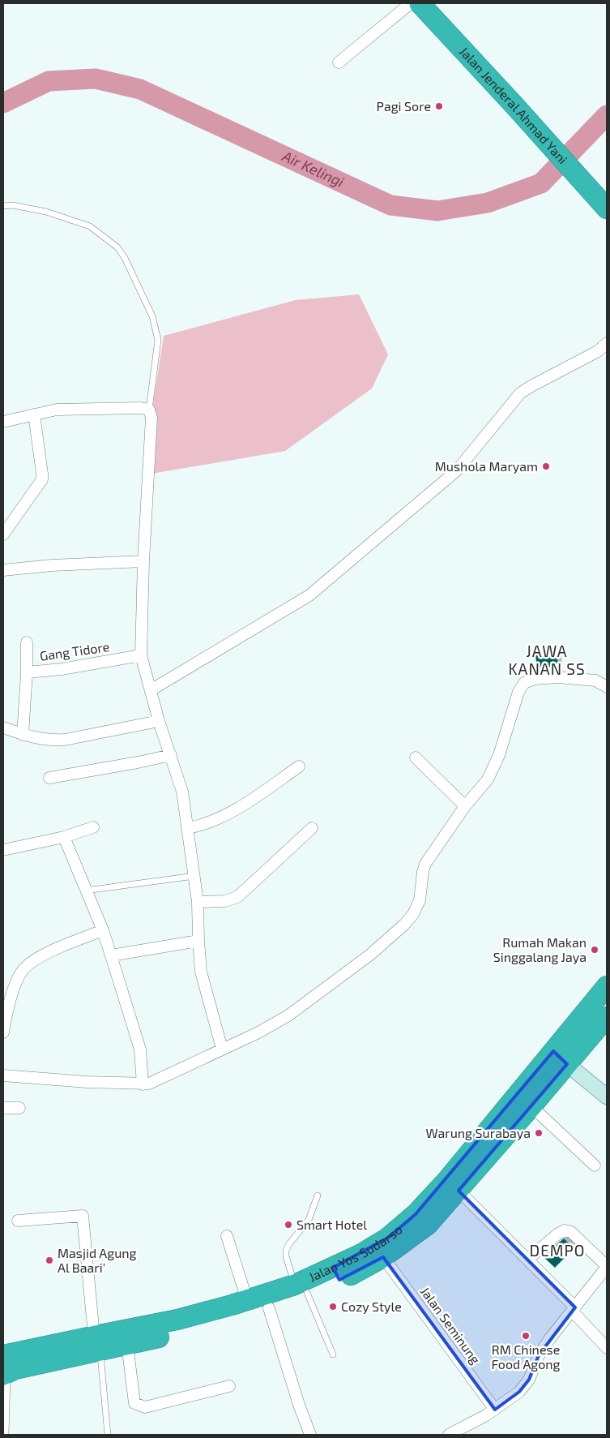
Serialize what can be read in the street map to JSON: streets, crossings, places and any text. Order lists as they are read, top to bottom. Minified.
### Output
{"streets":{"highway":["Jalan Jenderal Ahmad Yani","Jalan Yos Sudarso"],"street":["Gang Tidore","Jalan Seminung"]},"crossings":[["Jalan Yos Sudarso","Jalan Seminung"]],"districts":["JAWA KANAN SS","DEMPO"],"water":["Air Kelingi"],"places":["Pagi Sore","Mushola Maryam","Rumah Makan Singgalang Jaya","Warung Surabaya","Smart Hotel","Masjid Agung Al Baari'","Cozy Style","RM Chinese Food Agong"]}
